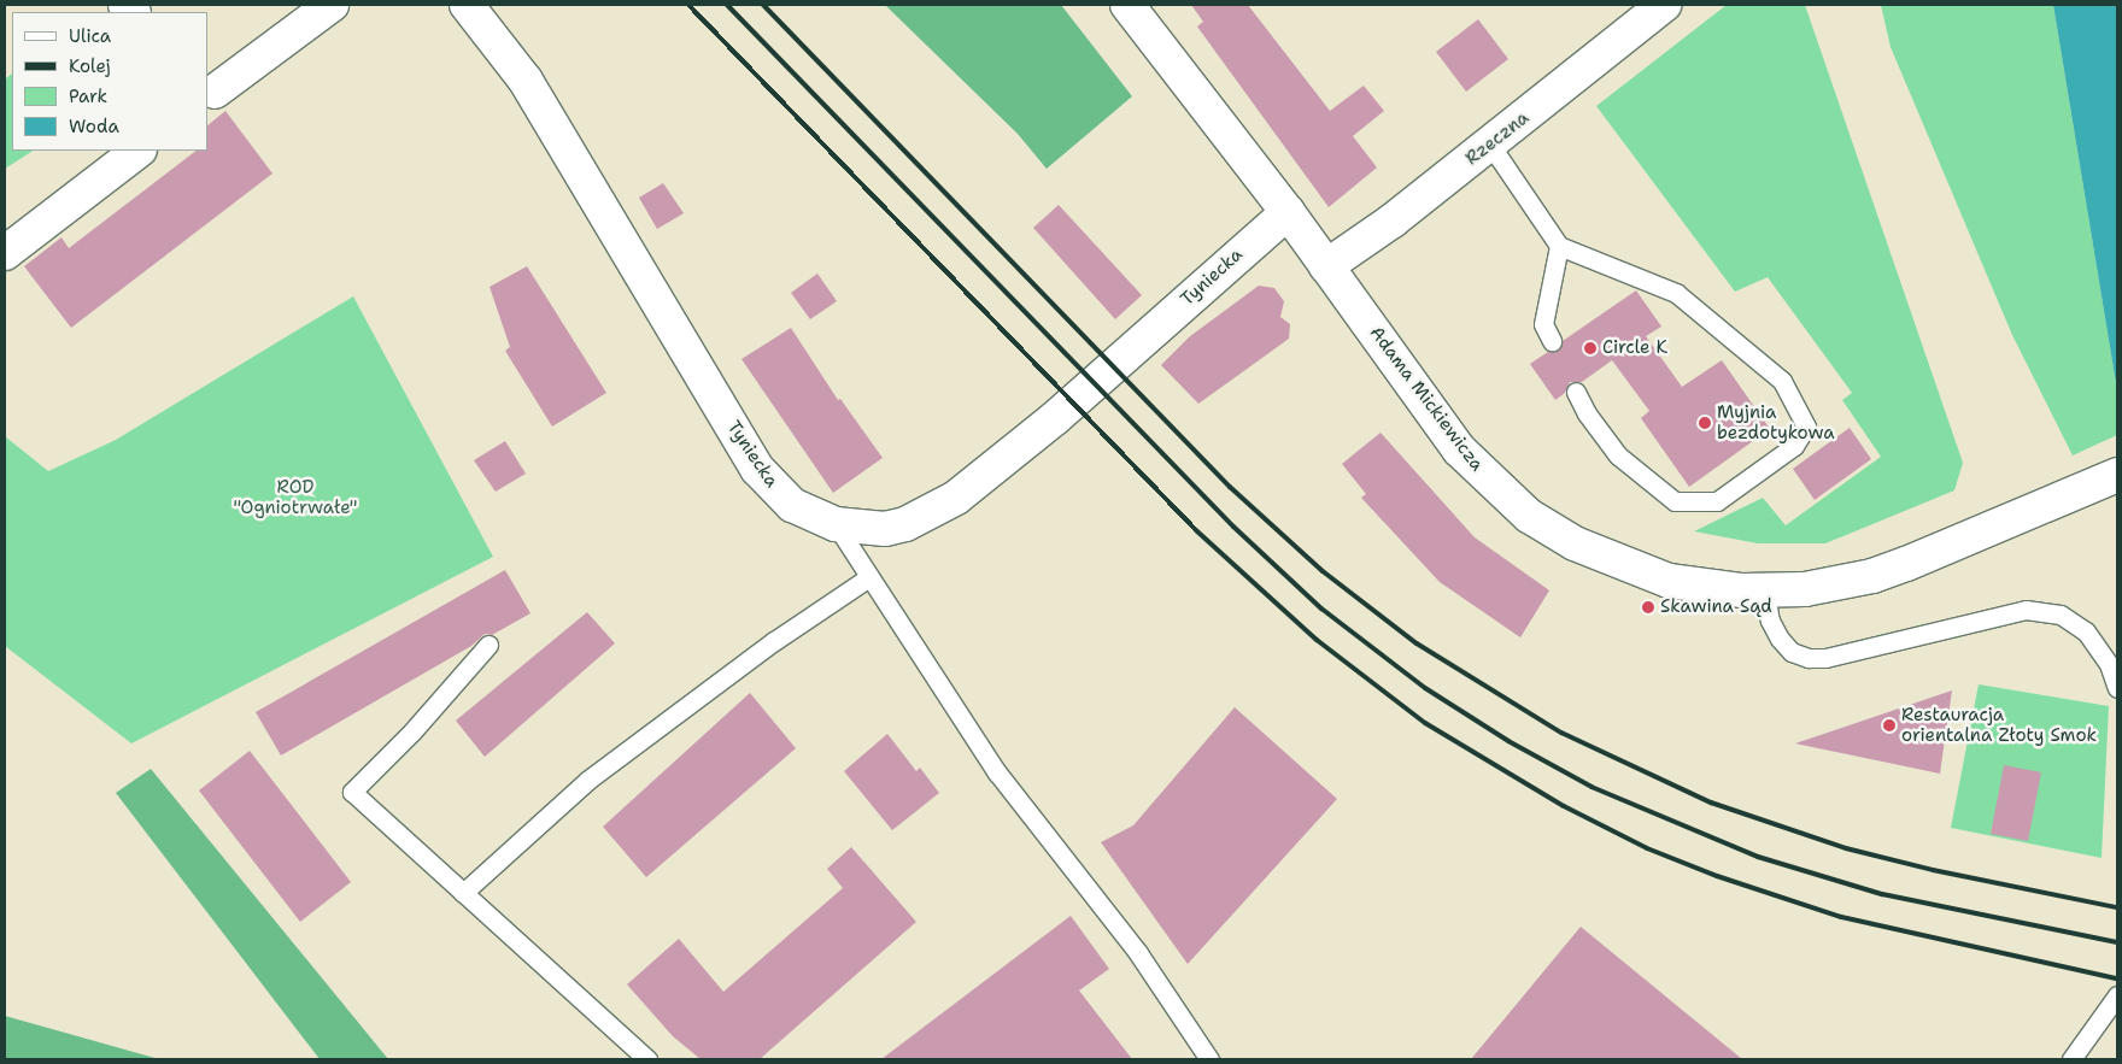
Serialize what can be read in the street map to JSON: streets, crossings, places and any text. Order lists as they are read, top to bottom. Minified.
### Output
{"streets":{"street":["Rzeczna","Tyniecka","Adama Mickiewicza"]},"crossings":[["Rzeczna","Adama Mickiewicza"],["Tyniecka","Adama Mickiewicza"]],"parks":["ROD \"Ogniotrwałe\""],"places":["Circle K","Myjnia bezdotykowa","Skawina Sąd","Restauracja orientalna Złoty Smok"],"legend":["Ulica","Kolej","Park","Woda"]}
